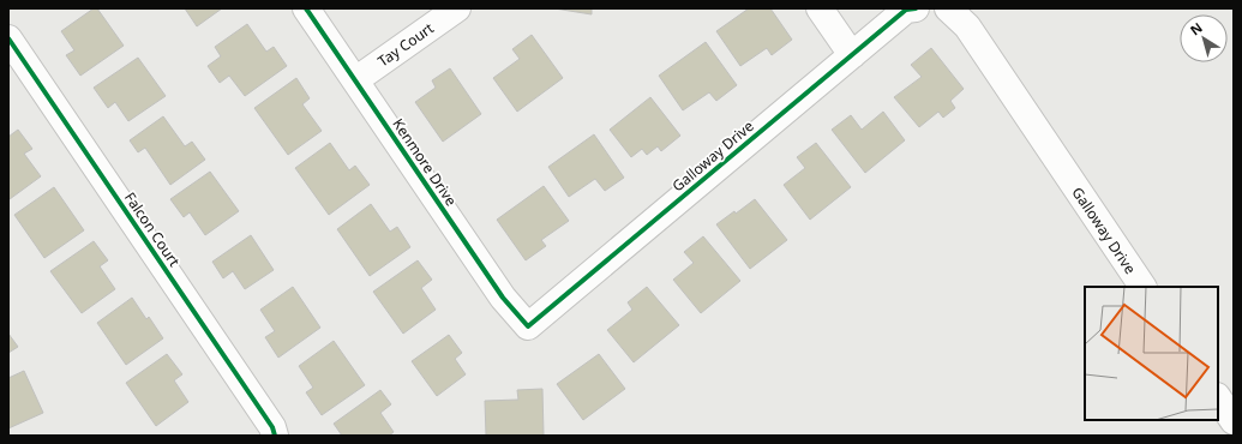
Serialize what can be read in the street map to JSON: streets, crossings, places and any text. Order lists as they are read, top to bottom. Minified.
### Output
{"streets":{"street":["Tay Court","Galloway Drive","Kenmore Drive","Falcon Court"]},"crossings":[["Tay Court","Kenmore Drive"],["Galloway Drive","Kenmore Drive"]],"north":"top left"}
